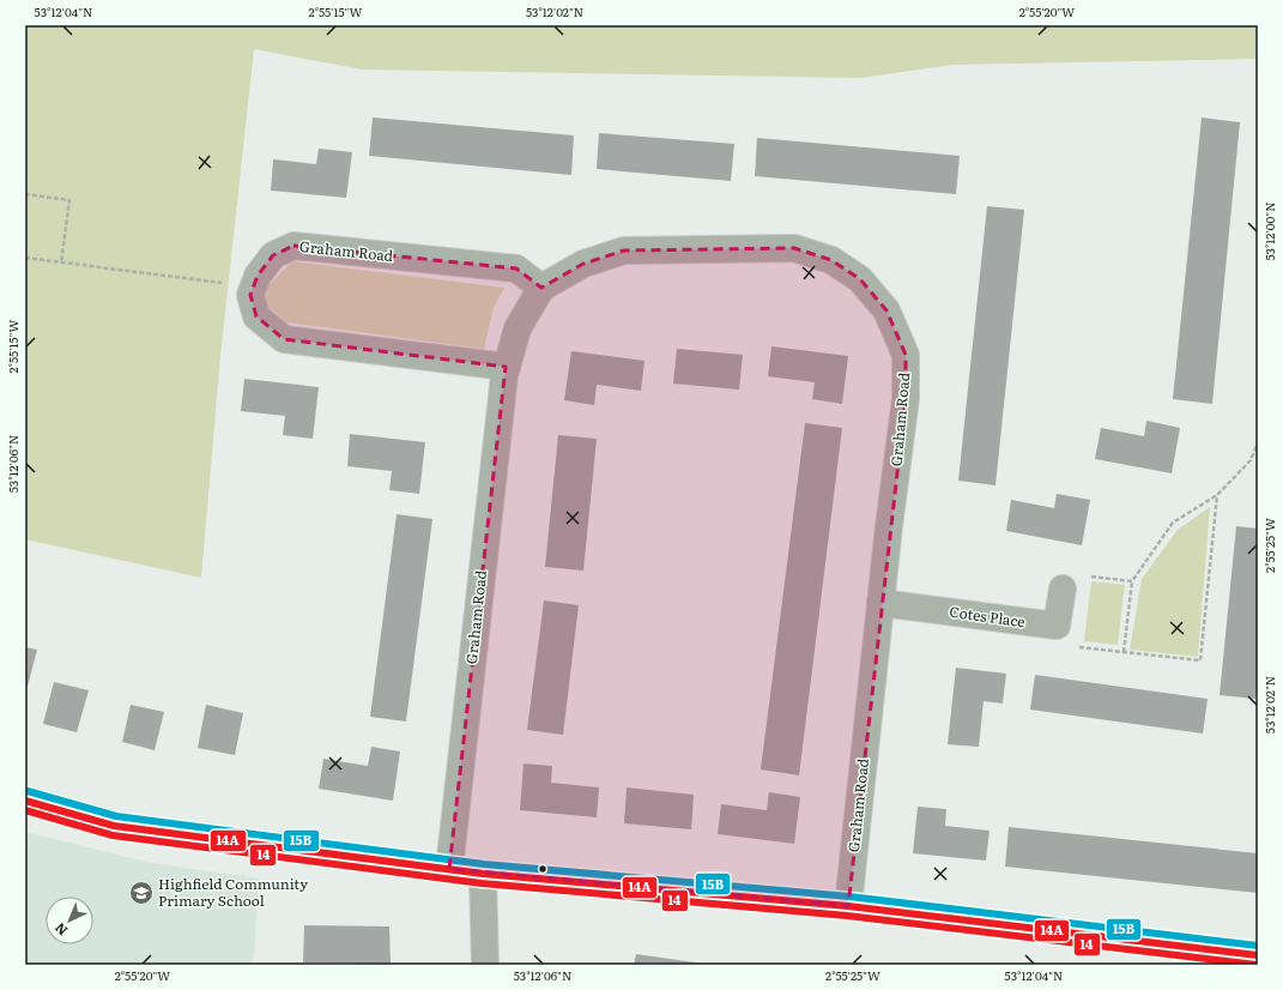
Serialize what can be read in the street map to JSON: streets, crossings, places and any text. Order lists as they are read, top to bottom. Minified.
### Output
{"streets":{"street":["Graham Road","Cotes Place"]},"crossings":[["Graham Road","Cotes Place"]],"places":{"school or university":["Highfield Community Primary School"]},"lines":["transit line 15B","transit line 14A","transit line 14"],"north":"bottom left","coordinates":["53°12'04\"N","2°55'15\"W","53°12'02\"N","2°55'20\"W","53°12'00\"N","53°12'06\"N","2°55'25\"W"]}
